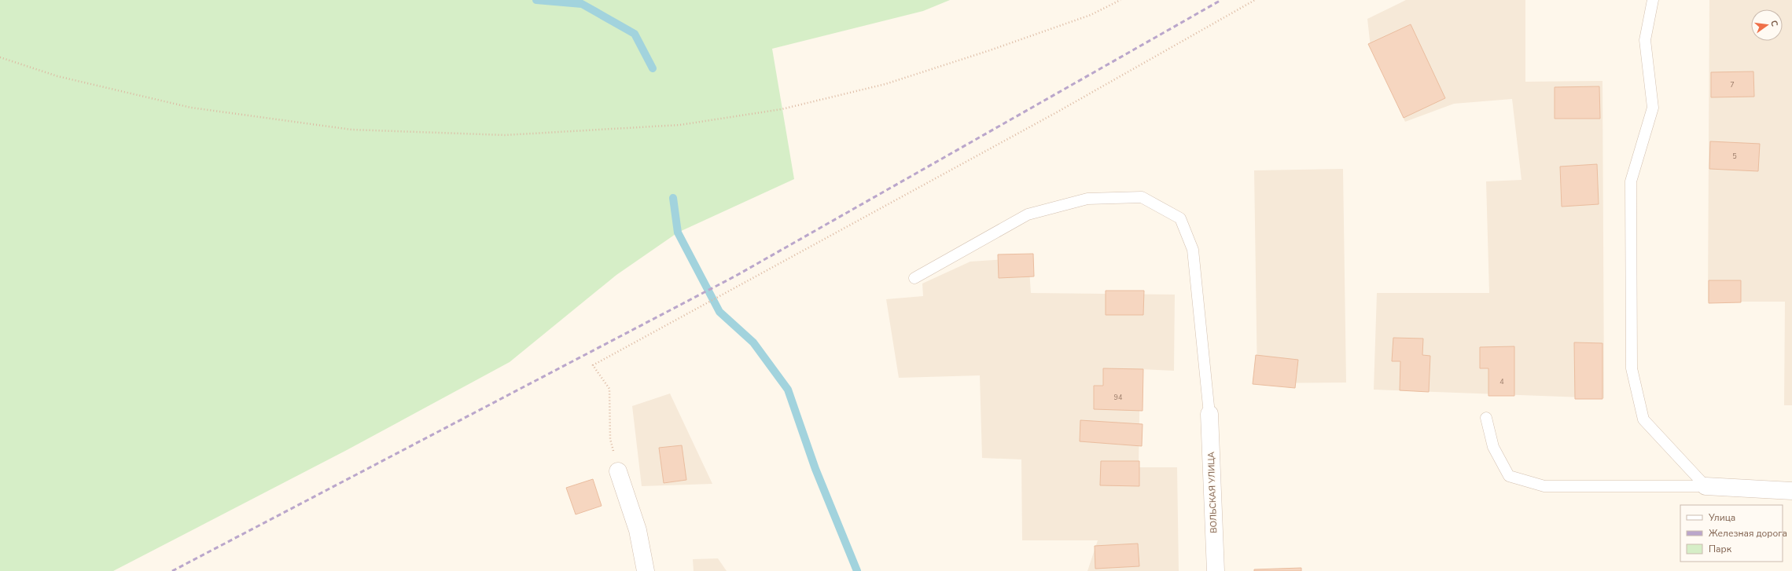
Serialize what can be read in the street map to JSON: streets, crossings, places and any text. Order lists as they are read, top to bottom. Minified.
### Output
{"streets":{"street":["ВОЛЬСКАЯ УЛИЦА"]},"house_numbers":["7","5","4","94"],"legend":["Улица","Железная дорога","Парк"],"north":"right"}
